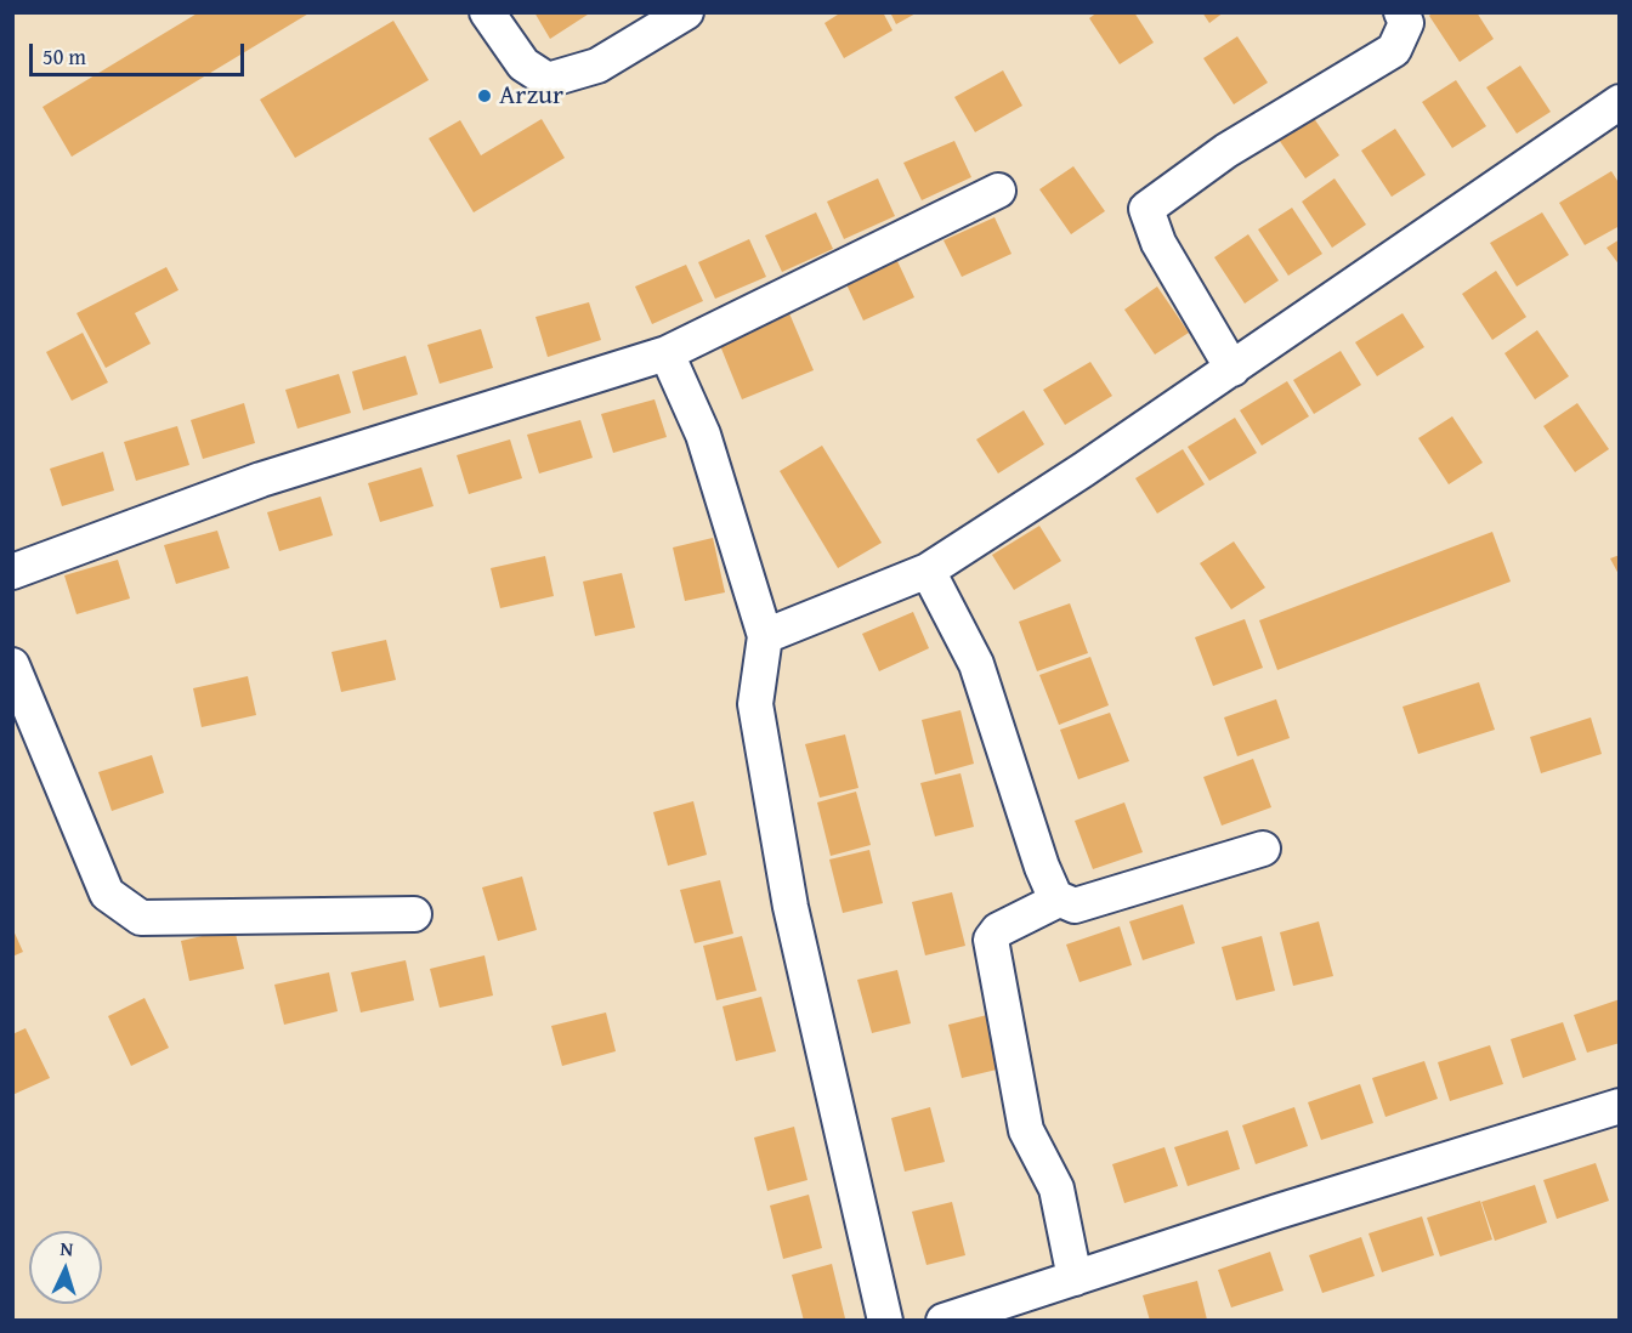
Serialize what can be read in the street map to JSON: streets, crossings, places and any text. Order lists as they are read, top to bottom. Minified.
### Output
{"places":["Arzur"],"scale_bar":"50 m","north":"top"}
